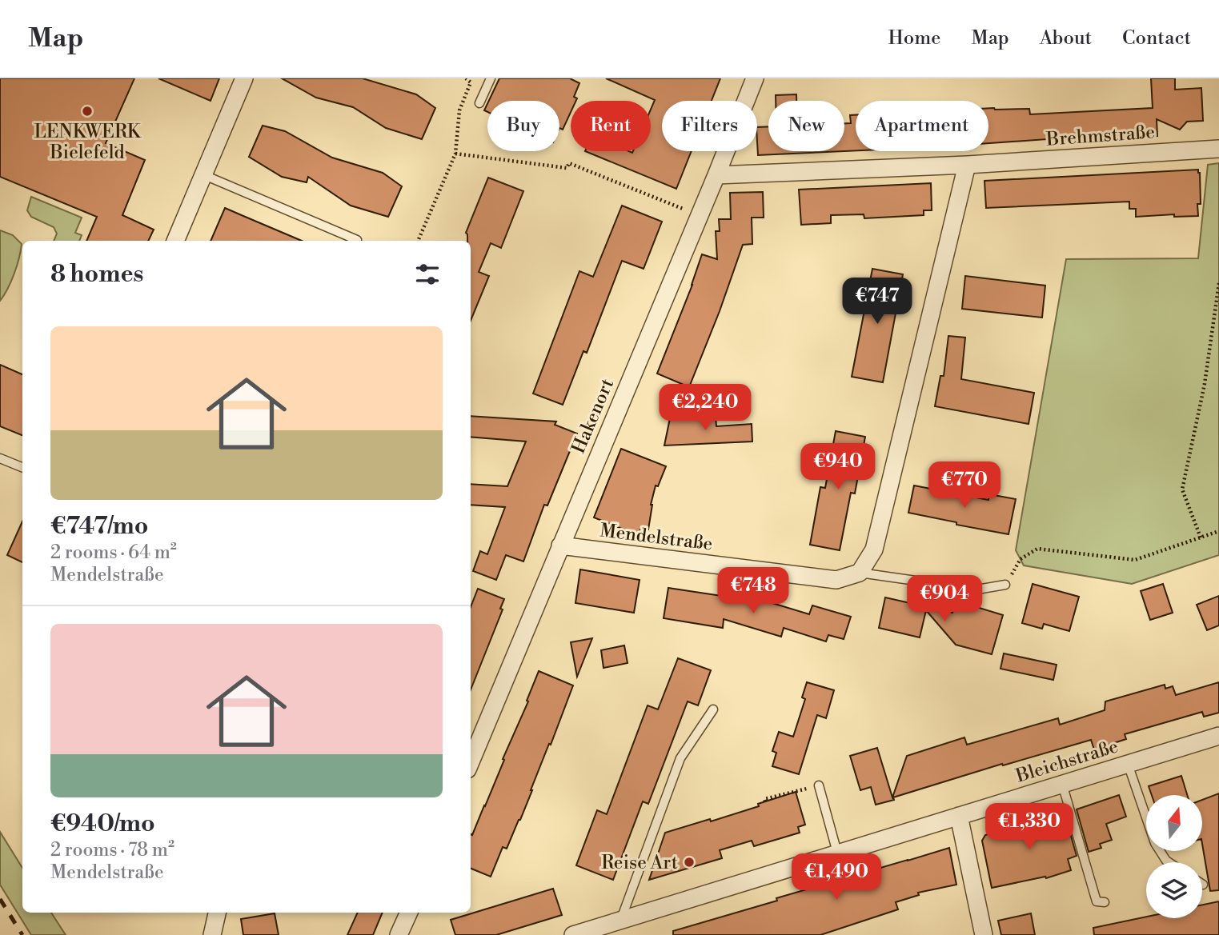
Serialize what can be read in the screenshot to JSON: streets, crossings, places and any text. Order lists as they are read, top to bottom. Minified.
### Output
{"streets":{"street":["Brehmstraße","Hakenort","Mendelstraße","Bleichstraße"]},"crossings":[["Brehmstraße","Hakenort"],["Hakenort","Mendelstraße"]],"places":["LENKWERK Bielefeld","Reise Art"],"north":"top","page":{"header":"Map","nav":["Home","Map","About","Contact"],"chip":["Buy","Rent","Filters","New","Apartment"],"heading":"8 homes","price":["€747","€2,240","€940","€770","€748","€904","€1,330","€1,490"],"list":[{"name":"€747/mo","note":"2 rooms · 64 m² · Mendelstraße"},{"name":"€940/mo","note":"2 rooms · 78 m² · Mendelstraße"}]}}
